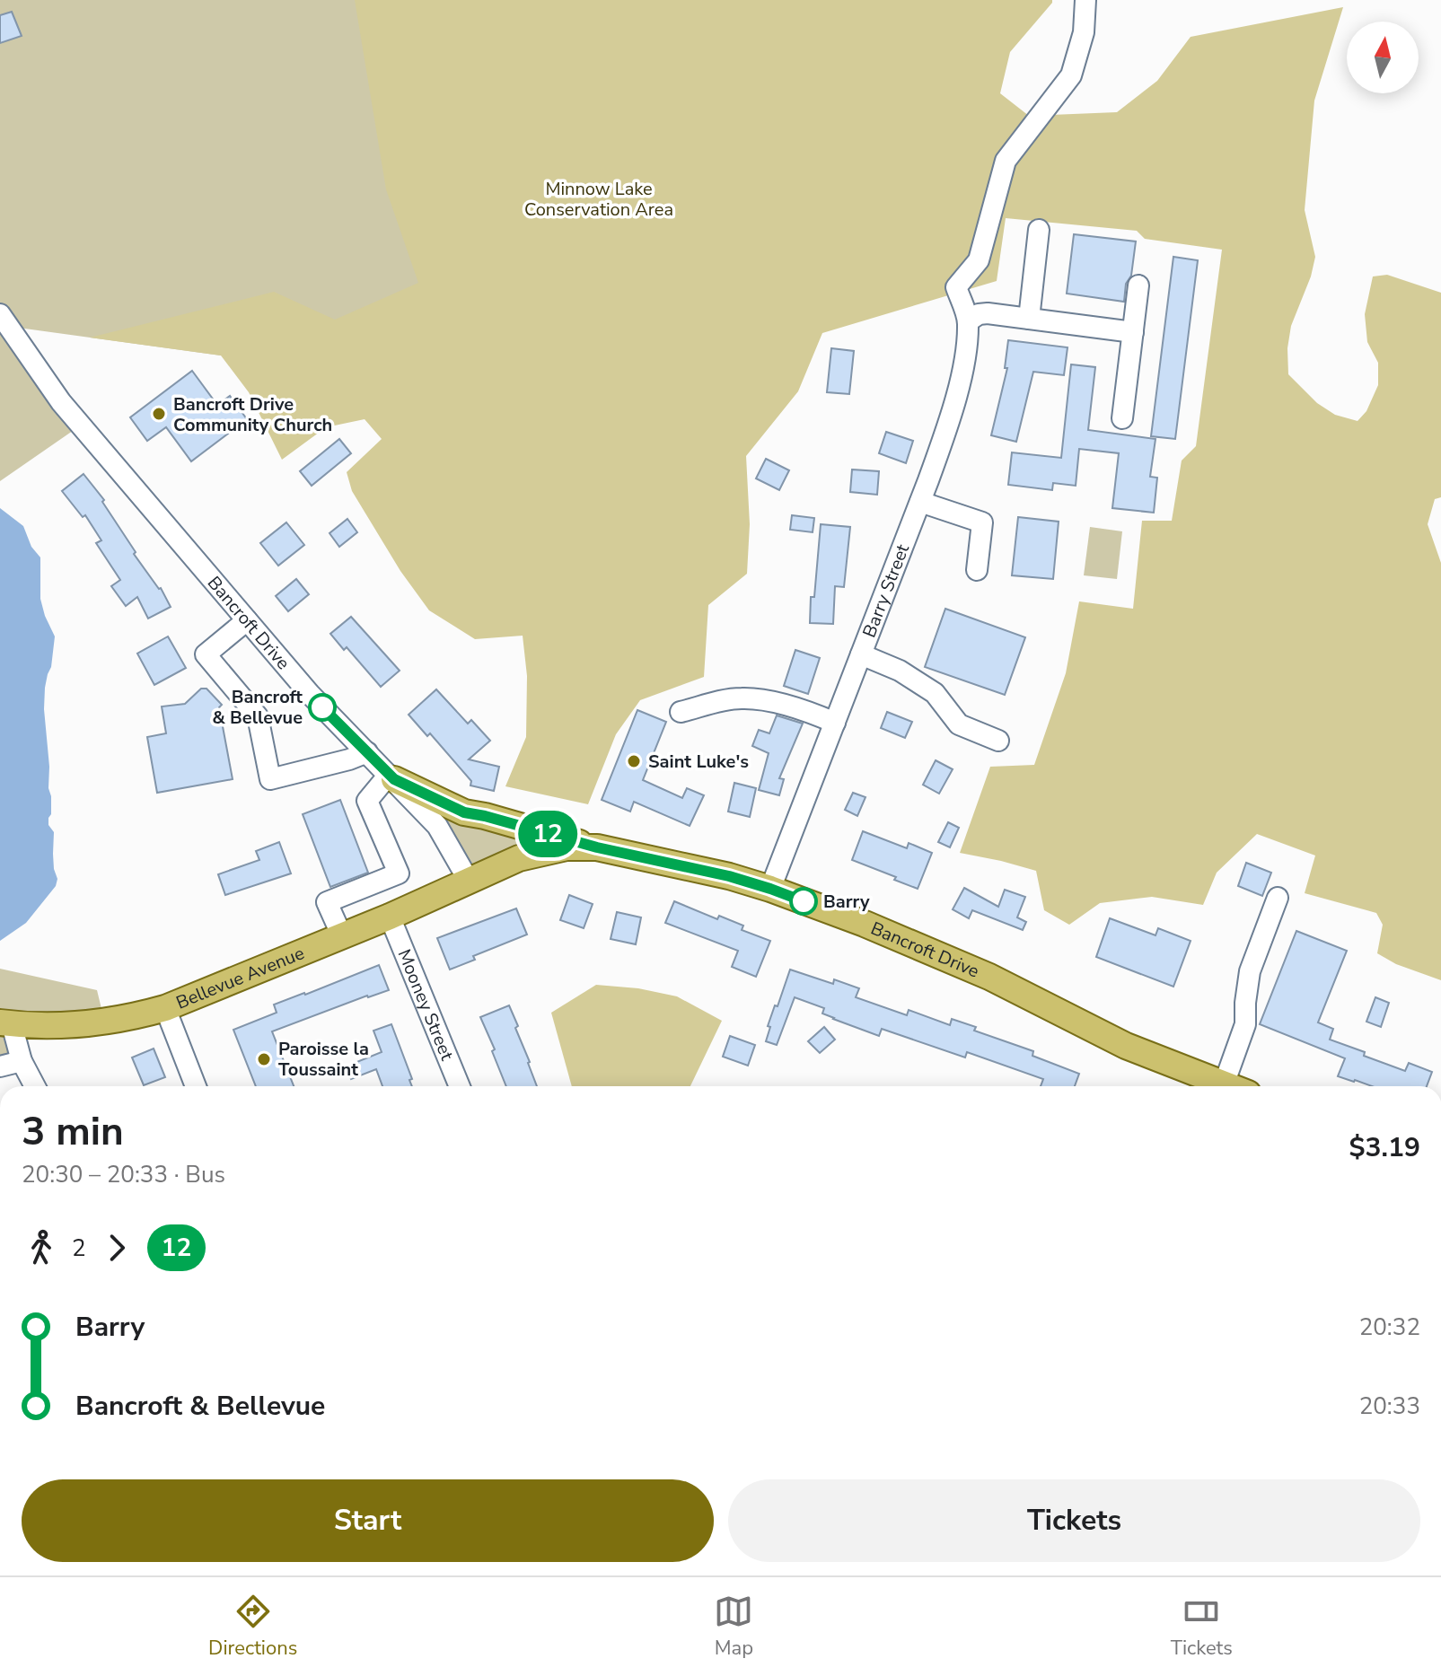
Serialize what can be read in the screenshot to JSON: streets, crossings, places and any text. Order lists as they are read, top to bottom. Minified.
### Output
{"streets":{"main road":["Bancroft Drive","Bellevue Avenue"],"street":["Barry Street","Mooney Street"]},"crossings":[["Barry Street","Bancroft Drive"],["Bancroft Drive","Bellevue Avenue"],["Bellevue Avenue","Mooney Street"]],"parks":["Minnow Lake Conservation Area"],"places":["Bancroft Drive Community Church","Bancroft & Bellevue","Saint Luke's","Barry","Paroisse la Toussaint"],"lines":["bus line 12"],"north":"top","page":{"on_map":"12","heading":["3 min","20:30 – 20:33 · Bus","$3.19"],"legs":["2","12"],"list":[{"name":"Barry","value":"20:32"},{"name":"Bancroft & Bellevue","value":"20:33"}],"buttons":["Start","Tickets"],"tabs":["Directions","Map","Tickets"]}}
